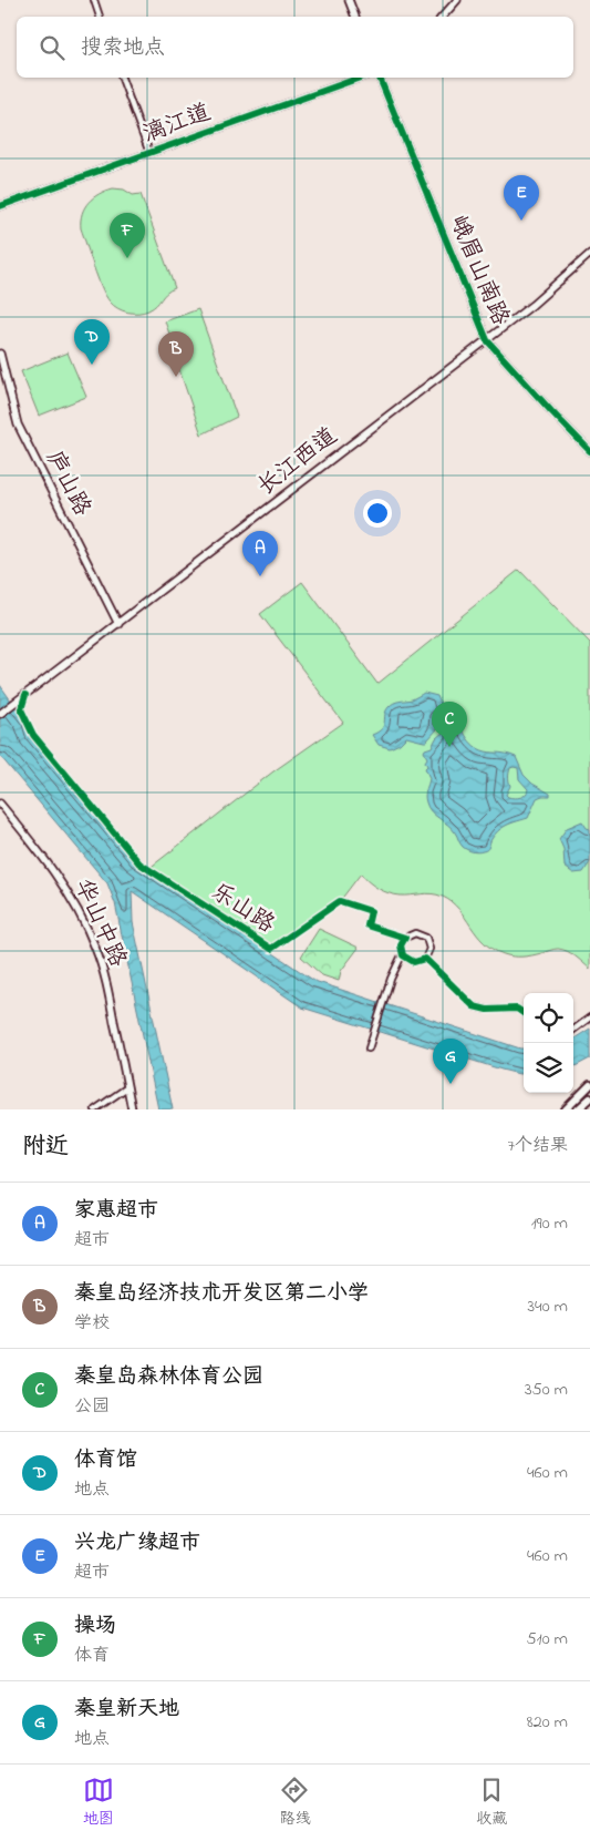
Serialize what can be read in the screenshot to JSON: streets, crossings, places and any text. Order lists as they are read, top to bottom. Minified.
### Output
{"streets":{"street":["漓江道","峨眉山南路","长江西道","庐山路","乐山路","华山中路"]},"crossings":[["峨眉山南路","长江西道"],["长江西道","庐山路"],["长江西道","乐山路"]],"page":{"search":"搜索地点","pins":["E","F","D","B","A","C","G"],"heading":["附近","7个结果"],"list":[{"mark":"A","name":"家惠超市","note":"超市","value":"190 m"},{"mark":"B","name":"秦皇岛经济技术开发区第二小学","note":"学校","value":"340 m"},{"mark":"C","name":"秦皇岛森林体育公园","note":"公园","value":"350 m"},{"mark":"D","name":"体育馆","note":"地点","value":"460 m"},{"mark":"E","name":"兴龙广缘超市","note":"超市","value":"460 m"},{"mark":"F","name":"操场","note":"体育","value":"510 m"},{"mark":"G","name":"秦皇新天地","note":"地点","value":"820 m"}],"nav":["地图","路线","收藏"]}}
